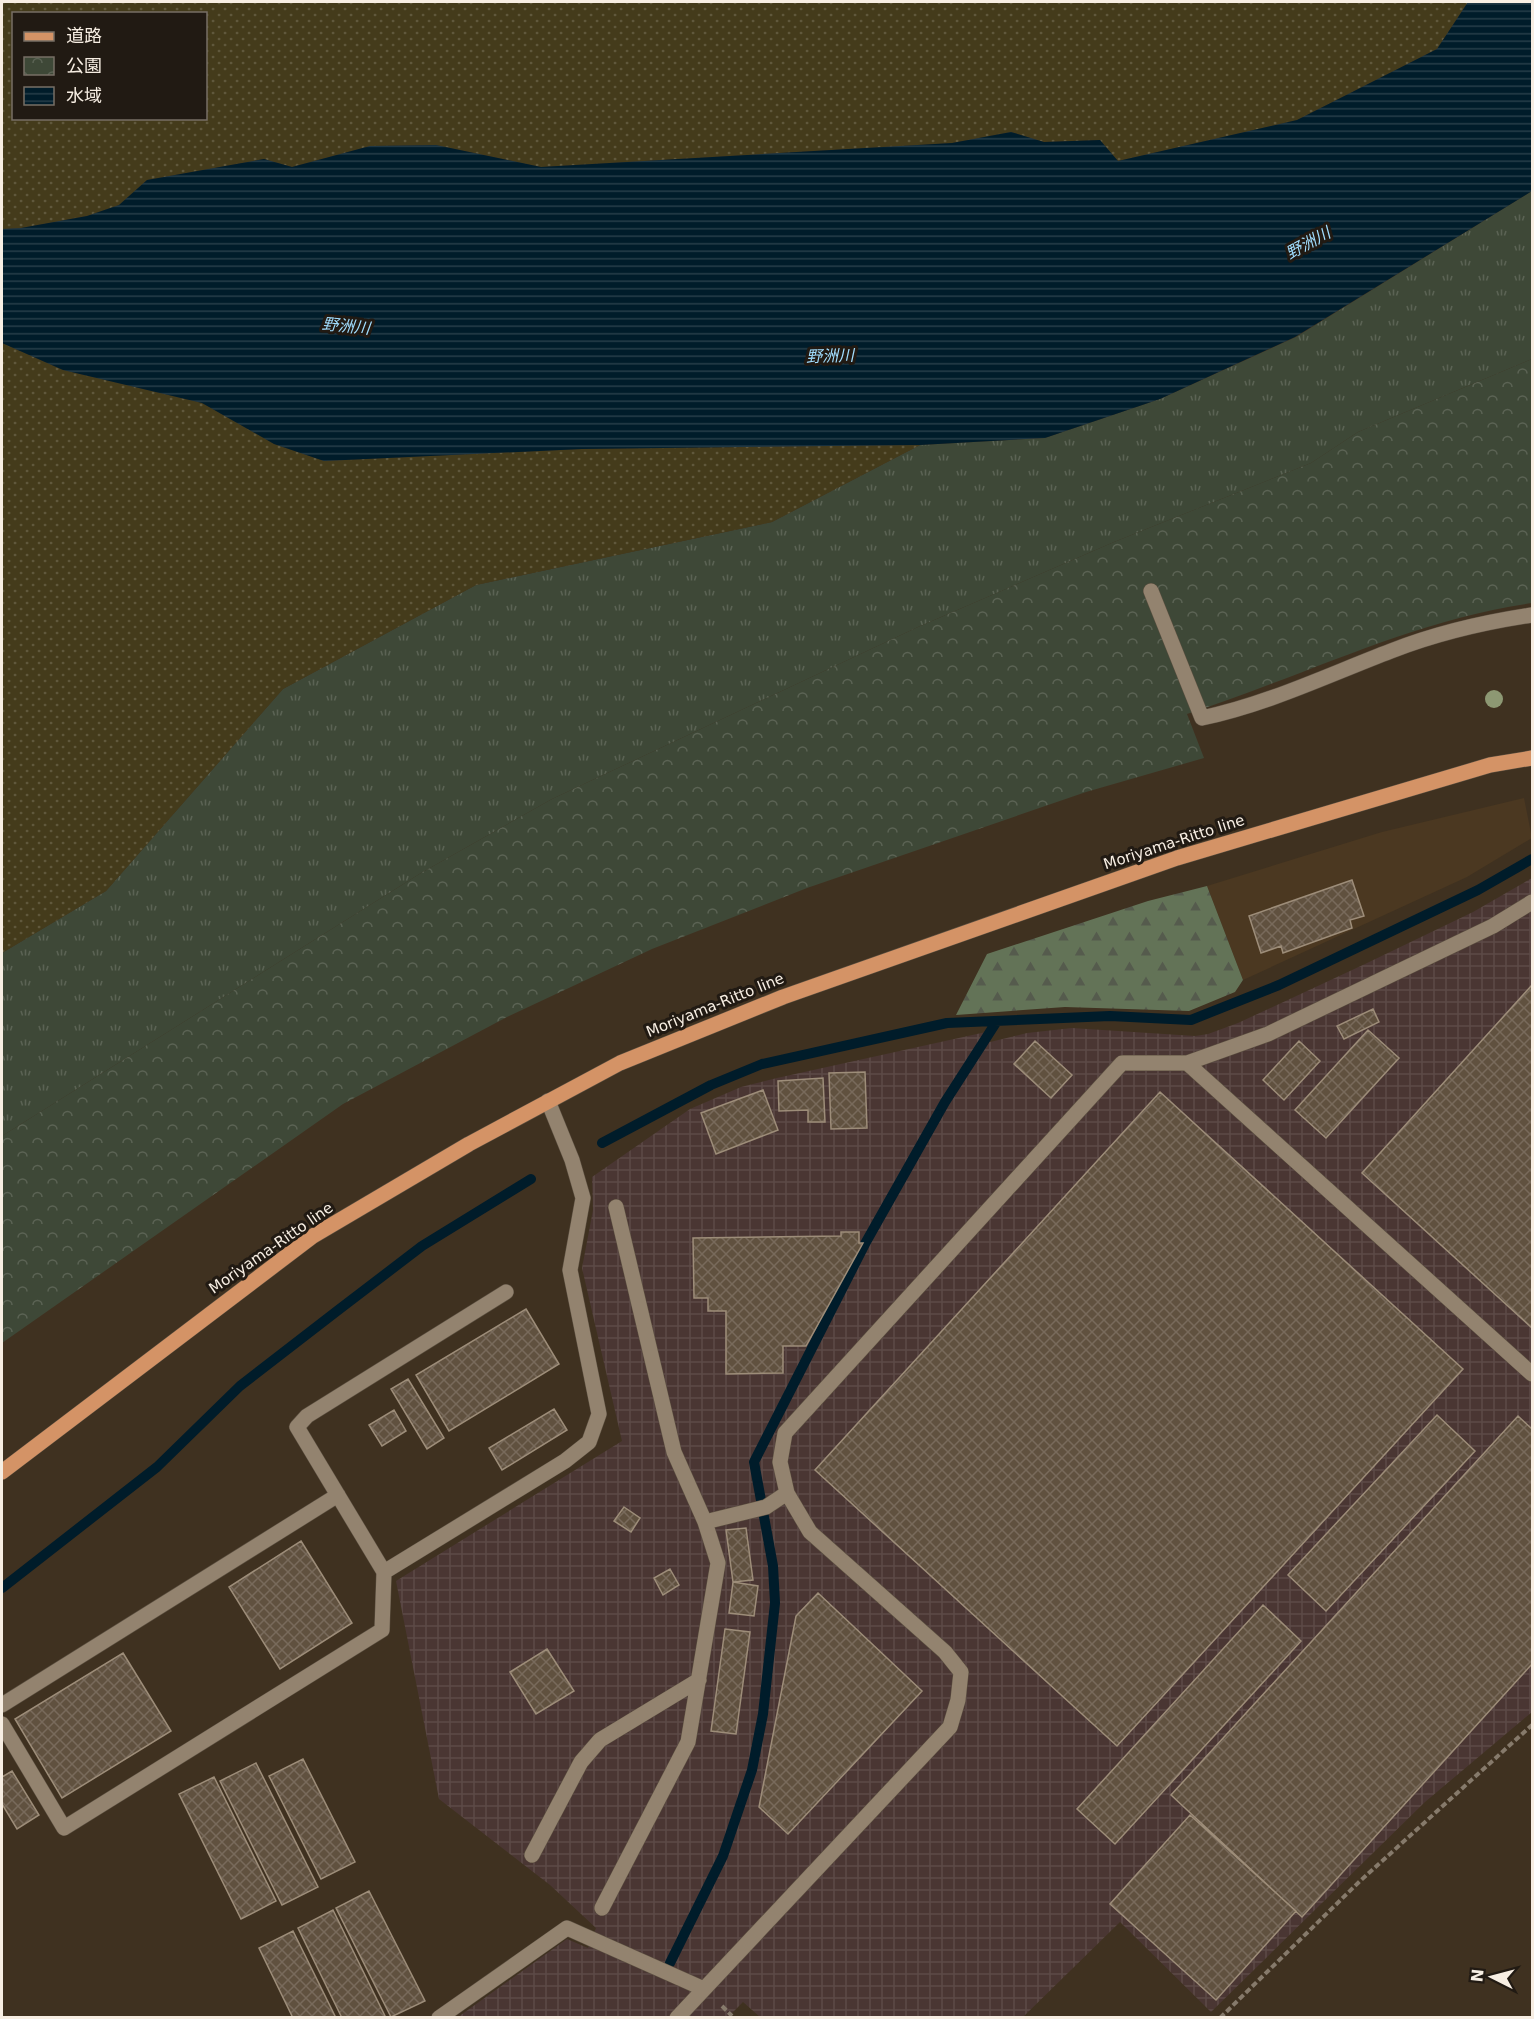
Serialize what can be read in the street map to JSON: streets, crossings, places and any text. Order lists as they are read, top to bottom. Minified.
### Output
{"streets":{"main road":["Moriyama-Ritto line"]},"water":["野洲川"],"legend":["道路","公園","水域"],"north":"left"}
